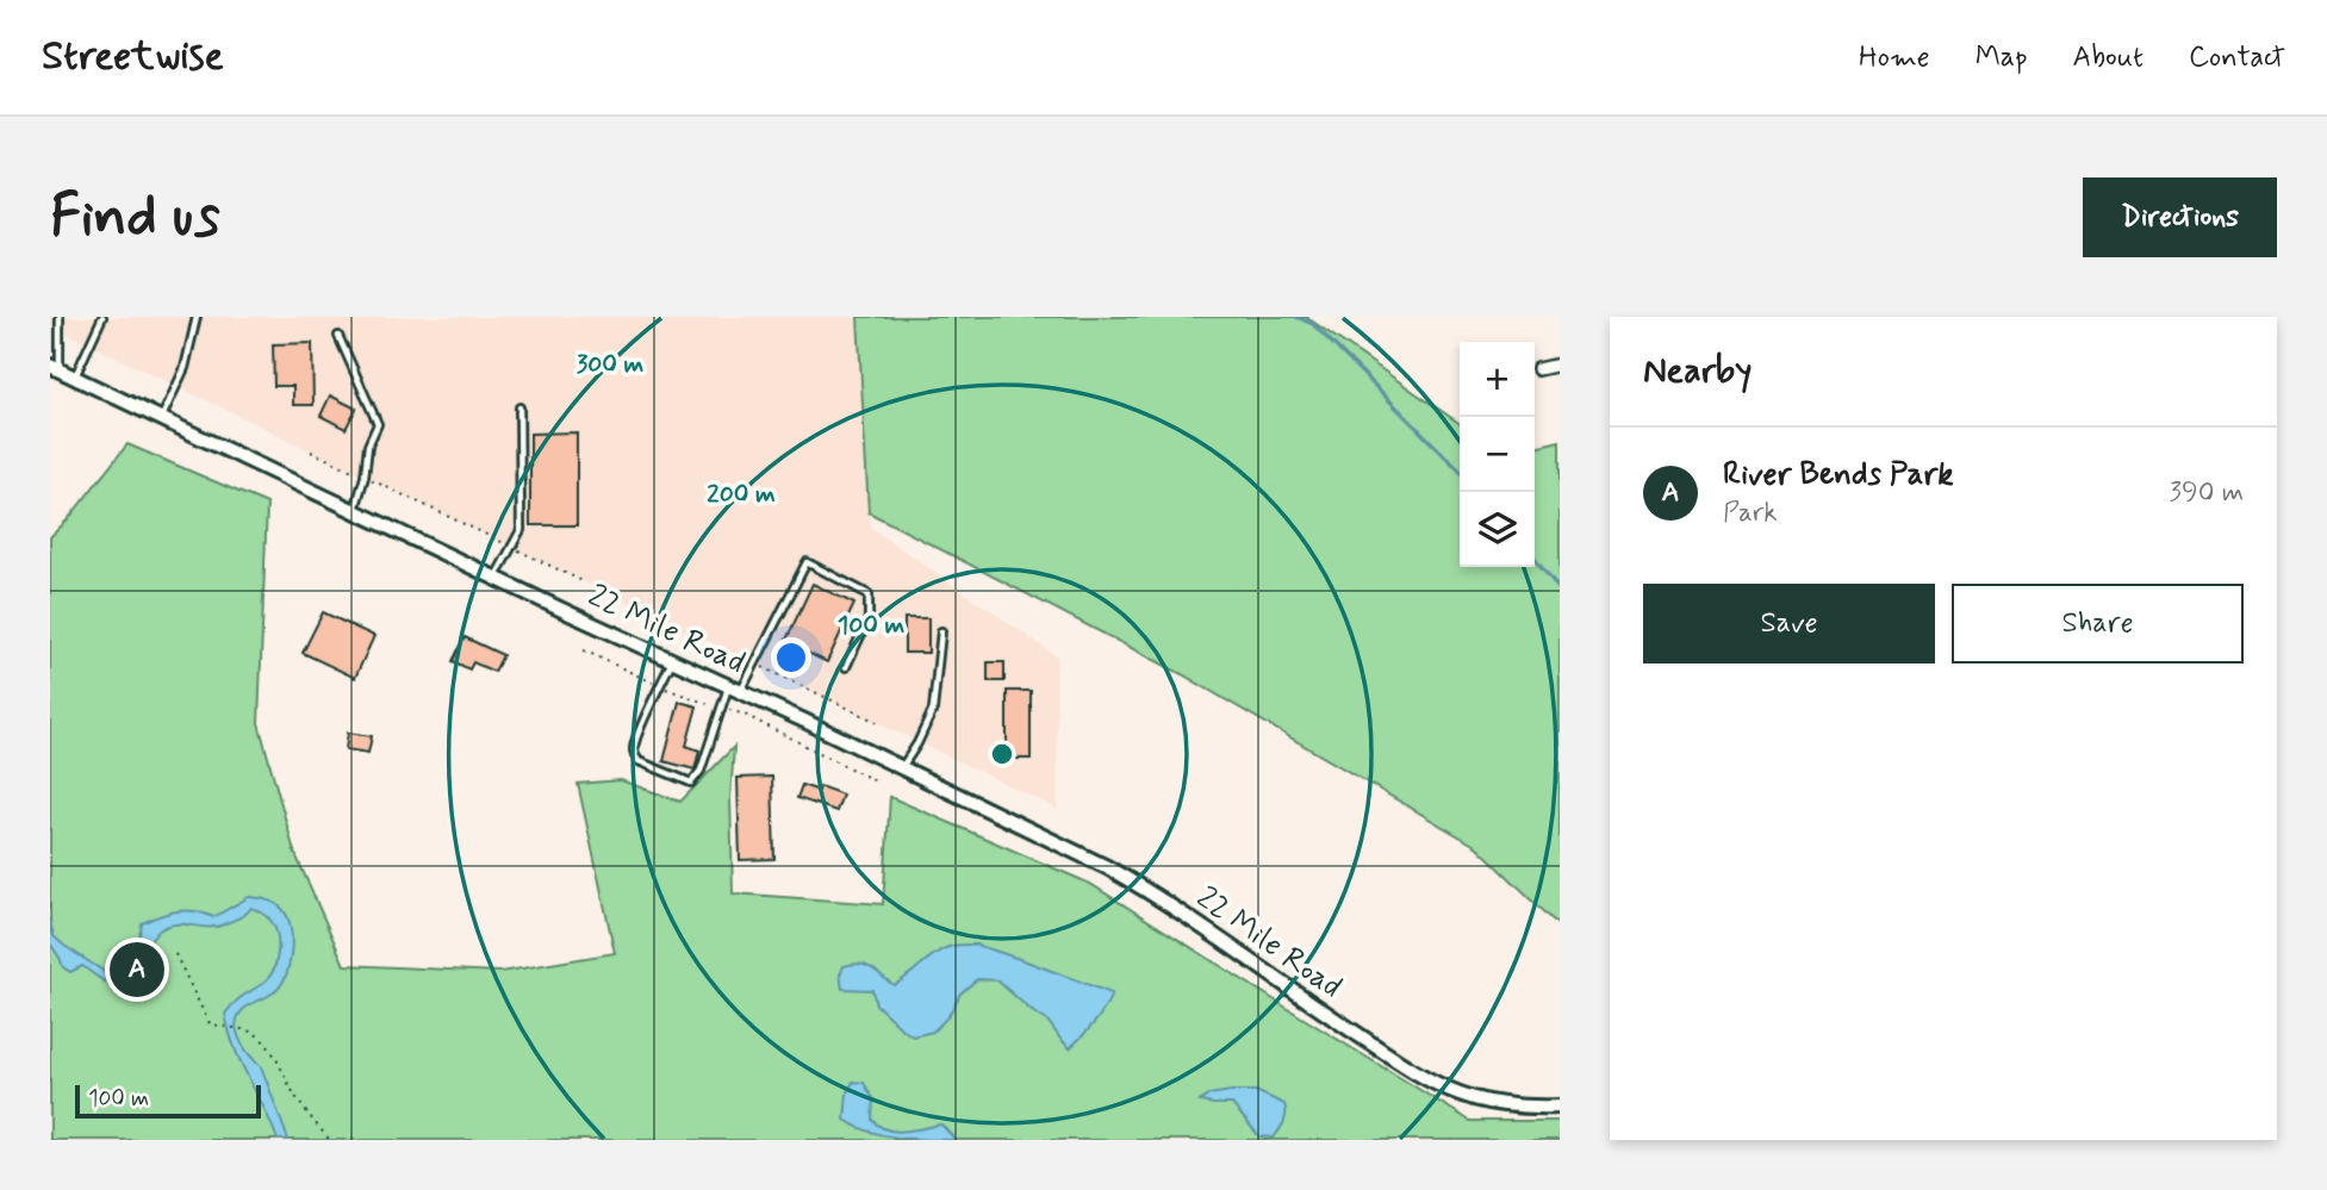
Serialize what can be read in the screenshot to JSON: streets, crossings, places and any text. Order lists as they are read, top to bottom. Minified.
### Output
{"streets":{"street":["22 Mile Road"]},"scale_bar":"100 m","page":{"header":"Streetwise","nav":["Home","Map","About","Contact"],"buttons":["Directions",["Save","Share"]],"title":"Find us","heading":"Nearby","map_buttons":["+","−"],"list":[{"mark":"A","name":"River Bends Park","note":"Park","value":"390 m"}],"pins":"A","scale":"100 m"},"rings":["300 m","200 m","100 m"]}
